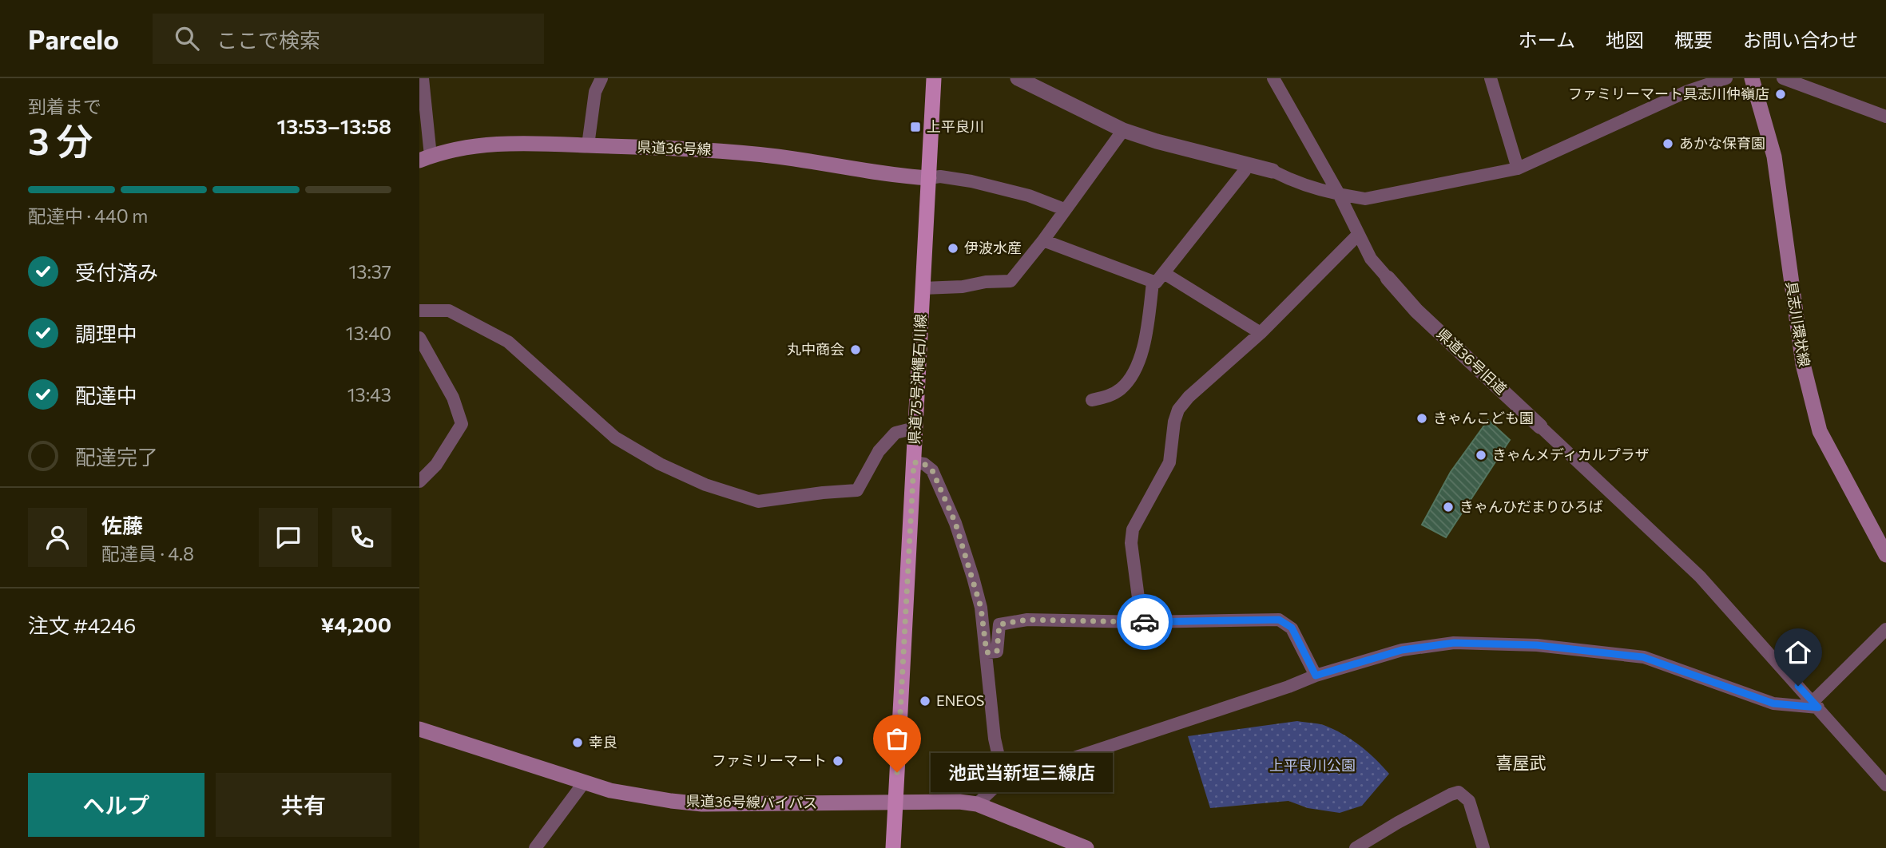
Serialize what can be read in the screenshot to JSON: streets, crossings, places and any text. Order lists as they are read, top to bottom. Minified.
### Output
{"streets":{"main road":["県道36号線","具志川環状線","県道75号沖縄石川線","県道36号線バイパス"],"street":["県道36号旧道"]},"crossings":[["県道36号線","県道75号沖縄石川線"],["県道75号沖縄石川線","県道36号線バイパス"]],"districts":["喜屋武"],"parks":["上平良川公園"],"places":{"other":["ファミリーマート具志川仲嶺店","あかな保育園","伊波水産","丸中商会","きゃんこども園","きゃんメディカルプラザ","きゃんひだまりひろば","ENEOS","幸良","ファミリーマート","池武当新垣三線店"],"transit":["上平良川"]},"page":{"header":"Parcelo","search":"ここで検索","nav":["ホーム","地図","概要","お問い合わせ"],"heading":["3 分","到着まで","13:53–13:58"],"panel":["佐藤","配達員 · 4.8","注文 #4246","¥4,200"],"bar":"配達中 · 440 m","list":[["受付済み","13:37"],["調理中","13:40"],["配達中","13:43"],"配達完了"],"bubble":"池武当新垣三線店","buttons":["ヘルプ","共有"]}}
